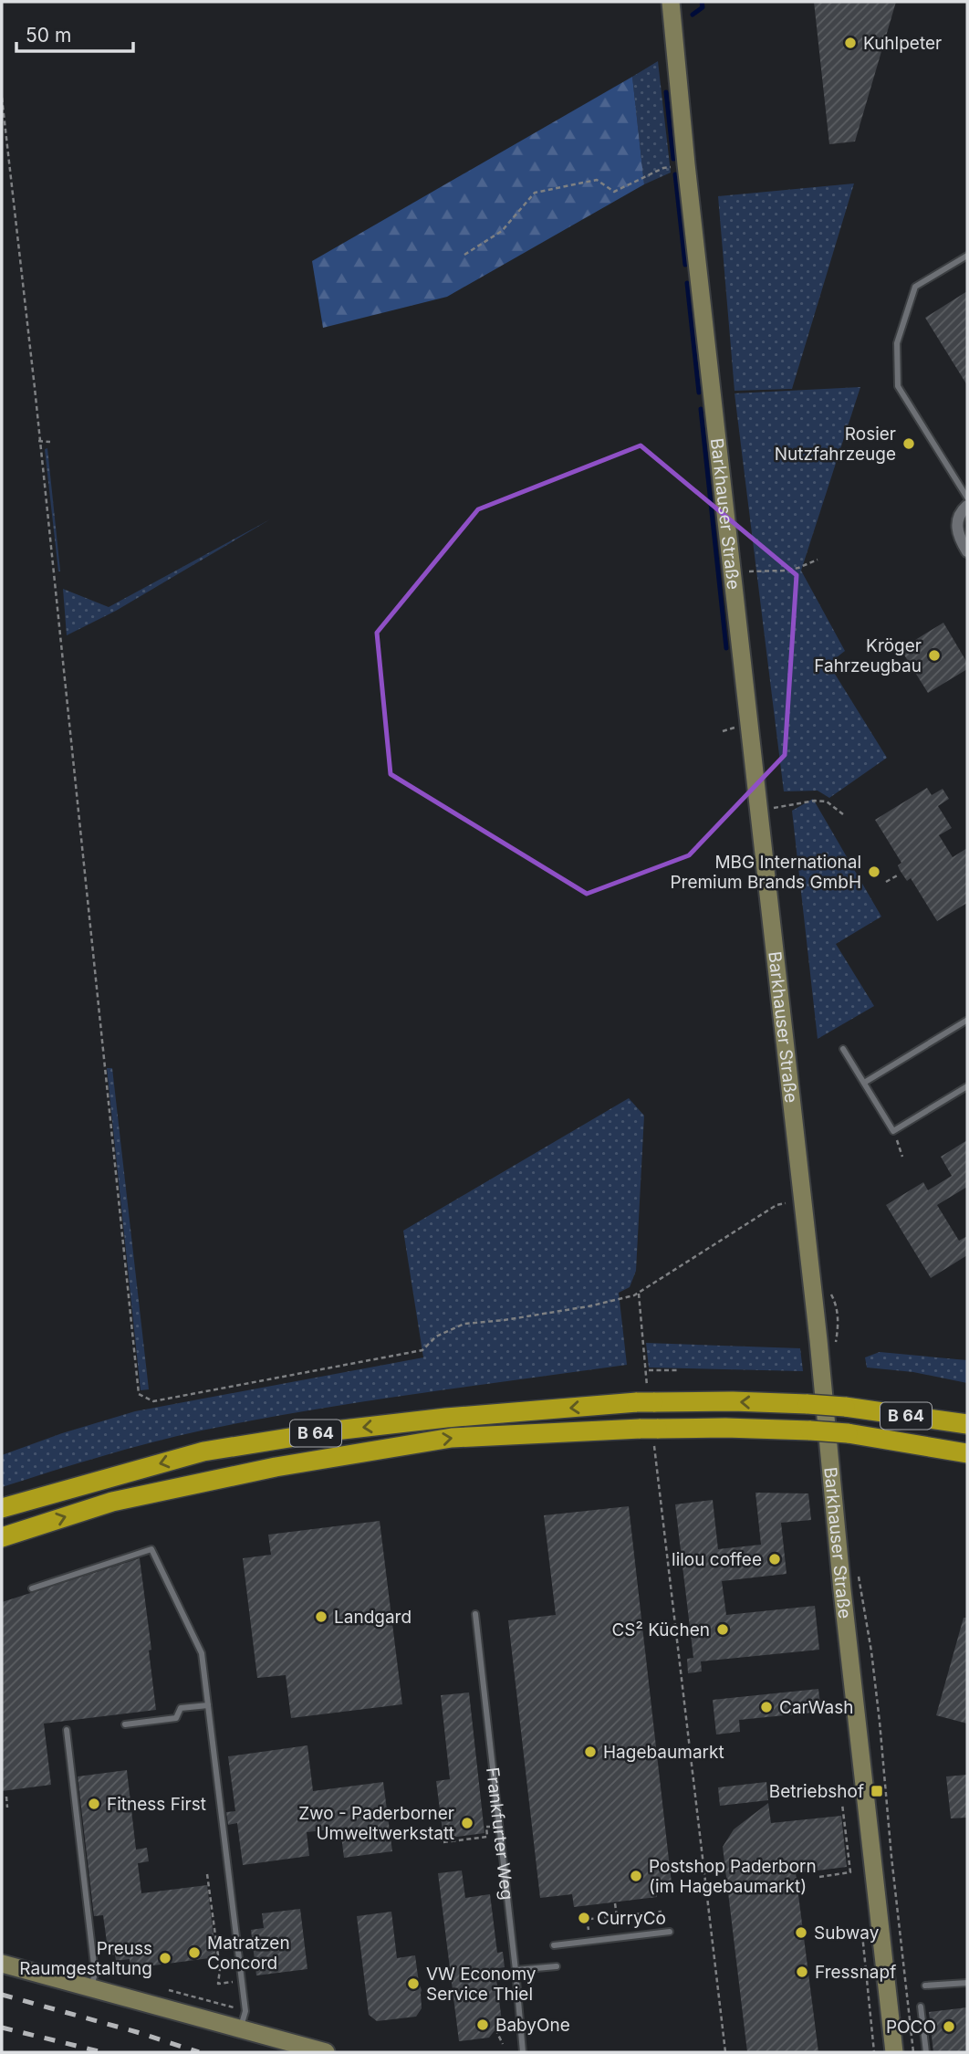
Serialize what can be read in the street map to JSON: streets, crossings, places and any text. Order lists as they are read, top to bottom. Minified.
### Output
{"streets":{"highway":["B 64"],"street":["Barkhauser Straße"],"lane":["Frankfurter Weg"]},"places":{"other":["Kuhlpeter","Rosier Nutzfahrzeuge","Kröger Fahrzeugbau","MBG International Premium Brands GmbH","lilou coffee","Landgard","CS² Küchen","CarWash","Hagebaumarkt","Fitness First","Zwo - Paderborner Umweltwerkstatt","Postshop Paderborn (im Hagebaumarkt)","CurryCo","Subway","Matratzen Concord","Preuss Raumgestaltung","Fressnapf","VW Economy Service Thiel","BabyOne","POCO"],"transit":["Betriebshof"]},"scale_bar":"50 m"}
